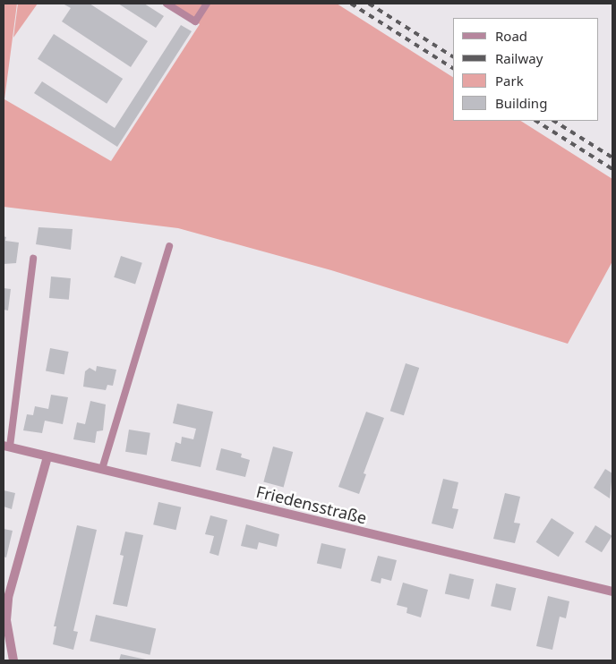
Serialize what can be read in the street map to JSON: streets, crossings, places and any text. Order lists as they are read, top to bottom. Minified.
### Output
{"streets":{"street":["Friedensstraße"]},"legend":["Road","Railway","Park","Building"]}
